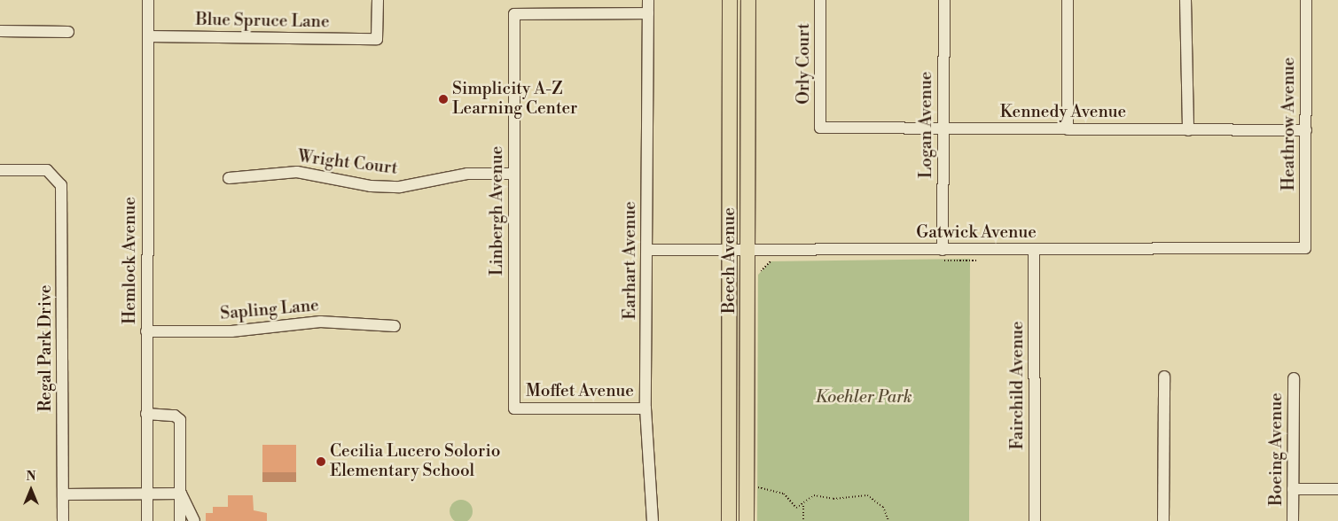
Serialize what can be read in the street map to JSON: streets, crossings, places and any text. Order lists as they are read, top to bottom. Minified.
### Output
{"streets":{"main road":["Beech Avenue"],"street":["Blue Spruce Lane","Orly Court","Kennedy Avenue","Heathrow Avenue","Logan Avenue","Wright Court","Linbergh Avenue","Gatwick Avenue","Hemlock Avenue","Earhart Avenue","Sapling Lane","Regal Park Drive","Fairchild Avenue","Moffet Avenue","Boeing Avenue"]},"crossings":[["Blue Spruce Lane","Hemlock Avenue"],["Orly Court","Kennedy Avenue"],["Kennedy Avenue","Heathrow Avenue"],["Kennedy Avenue","Logan Avenue"],["Heathrow Avenue","Gatwick Avenue"],["Logan Avenue","Gatwick Avenue"],["Wright Court","Linbergh Avenue"],["Linbergh Avenue","Earhart Avenue"],["Linbergh Avenue","Moffet Avenue"],["Gatwick Avenue","Earhart Avenue"],["Gatwick Avenue","Beech Avenue"],["Gatwick Avenue","Fairchild Avenue"],["Hemlock Avenue","Sapling Lane"],["Earhart Avenue","Moffet Avenue"]],"parks":["Koehler Park"],"places":["Simplicity A-Z Learning Center","Cecilia Lucero Solorio Elementary School"],"north":"top"}
